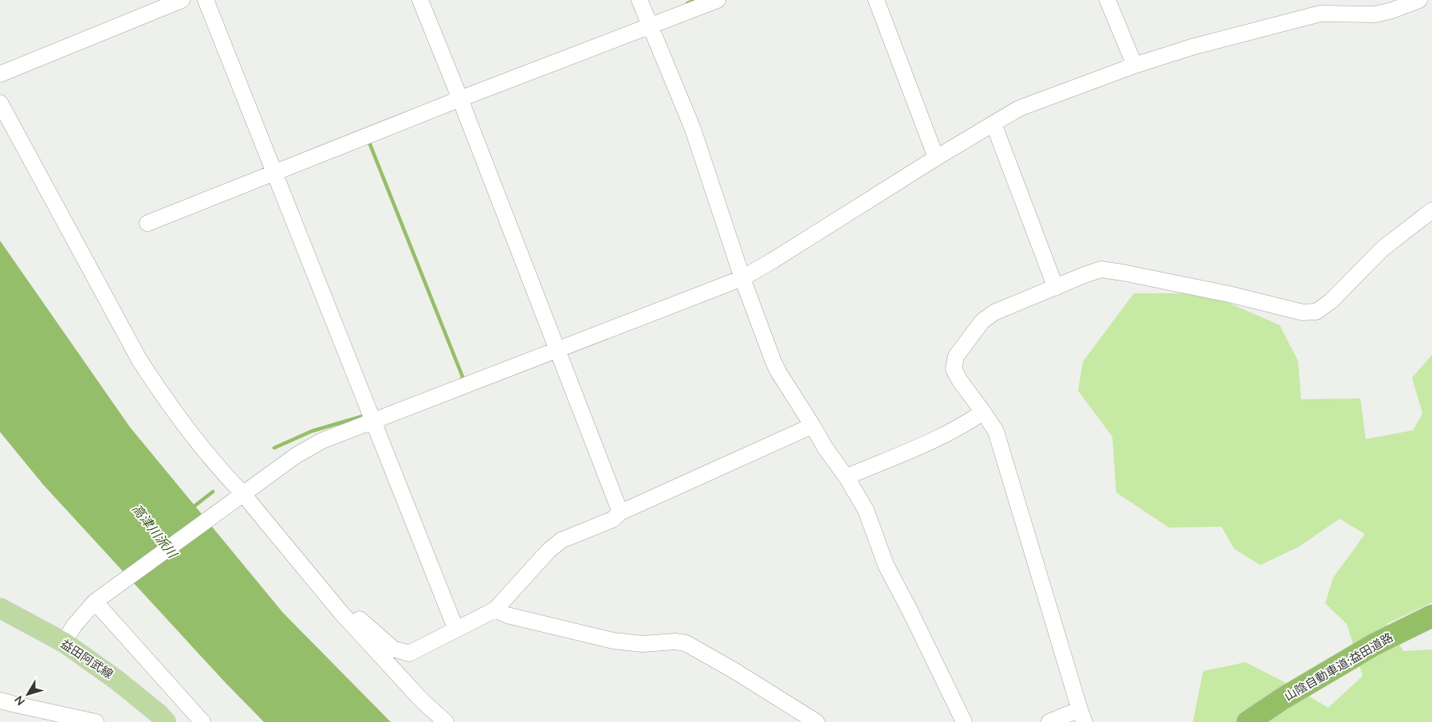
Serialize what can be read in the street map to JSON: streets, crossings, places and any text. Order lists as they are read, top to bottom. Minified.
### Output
{"streets":{"highway":["山陰自動車道;益田道路"],"main road":["益田阿武線"]},"water":["高津川派川"],"north":"bottom left"}
